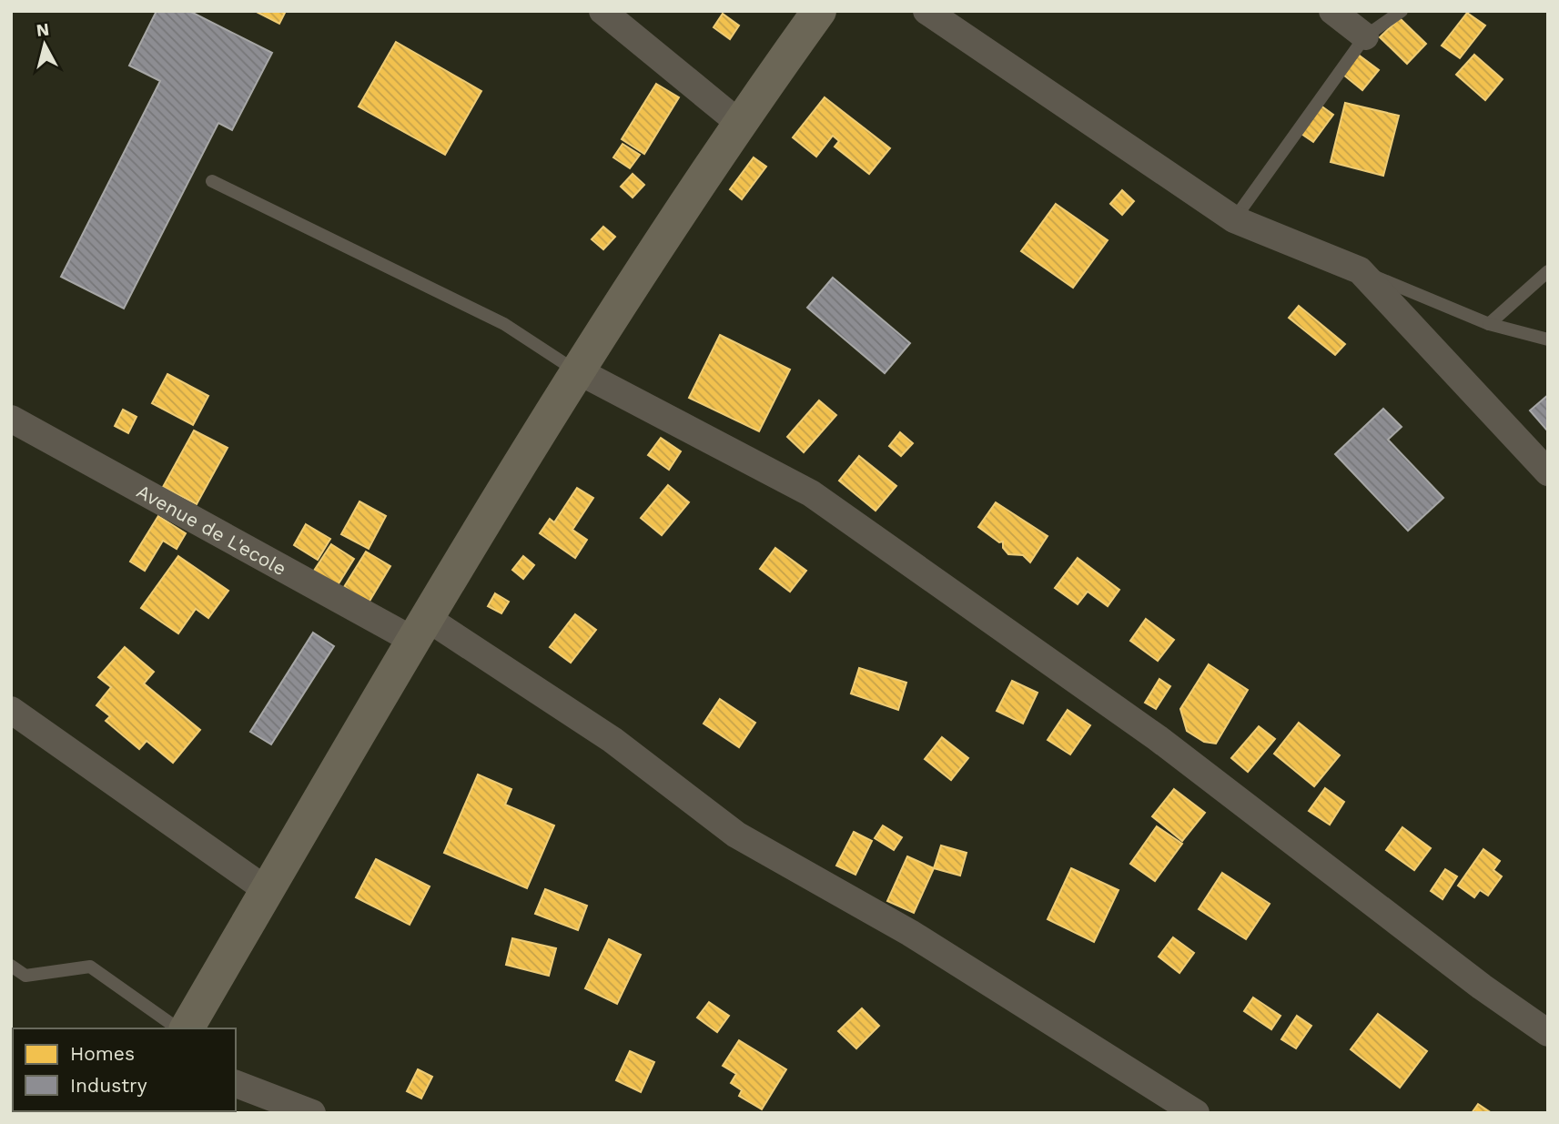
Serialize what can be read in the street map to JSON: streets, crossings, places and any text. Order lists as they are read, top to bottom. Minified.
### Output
{"streets":{"street":["Avenue de L'ecole"]},"legend":["Homes","Industry"],"north":"top"}
